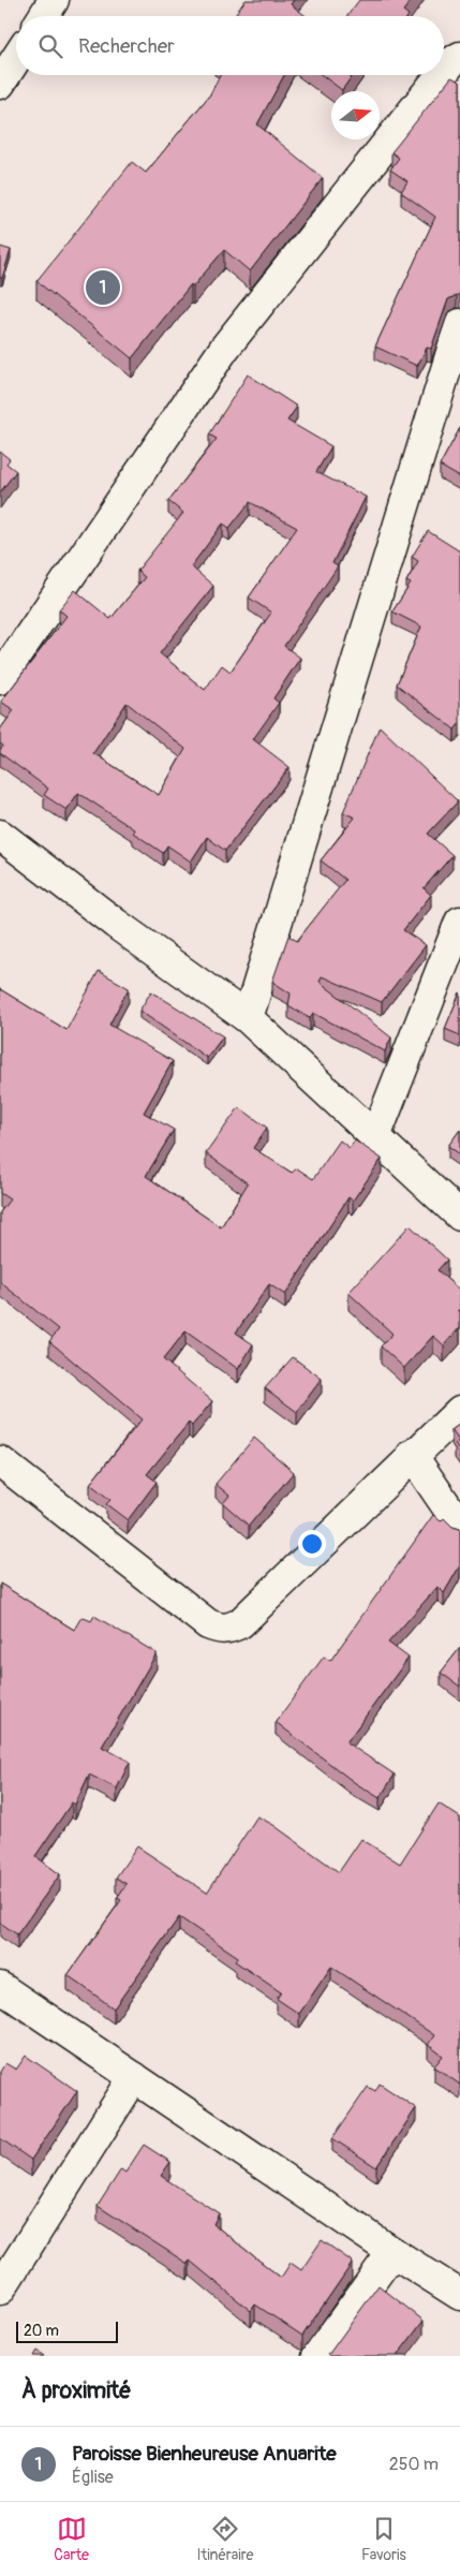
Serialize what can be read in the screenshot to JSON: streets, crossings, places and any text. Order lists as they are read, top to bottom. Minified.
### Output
{"scale_bar":"20 m","north":"right","page":{"search":"Rechercher","pins":"1","scale":"20 m","heading":"À proximité","list":[{"mark":"1","name":"Paroisse Bienheureuse Anuarite","note":"Église","value":"250 m"}],"nav":["Carte","Itinéraire","Favoris"]}}
